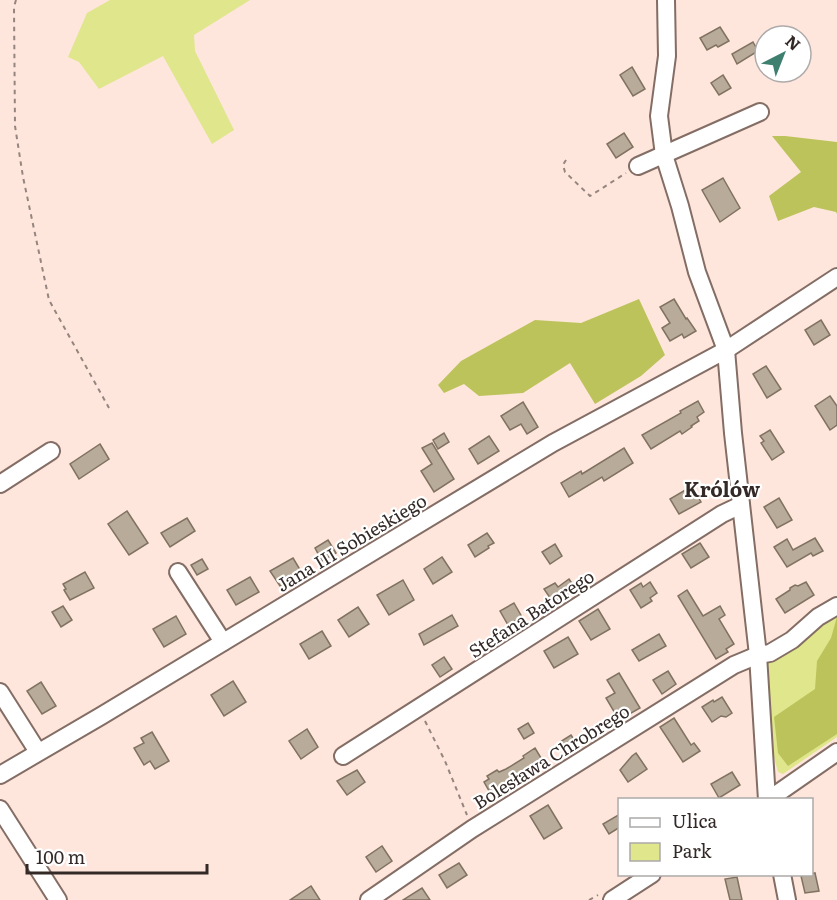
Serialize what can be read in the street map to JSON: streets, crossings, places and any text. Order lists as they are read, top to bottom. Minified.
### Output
{"streets":{"street":["Jana III Sobieskiego","Stefana Batorego","Bolesława Chrobrego"]},"districts":["Królów"],"legend":["Ulica","Park"],"scale_bar":"100 m","north":"top right"}
